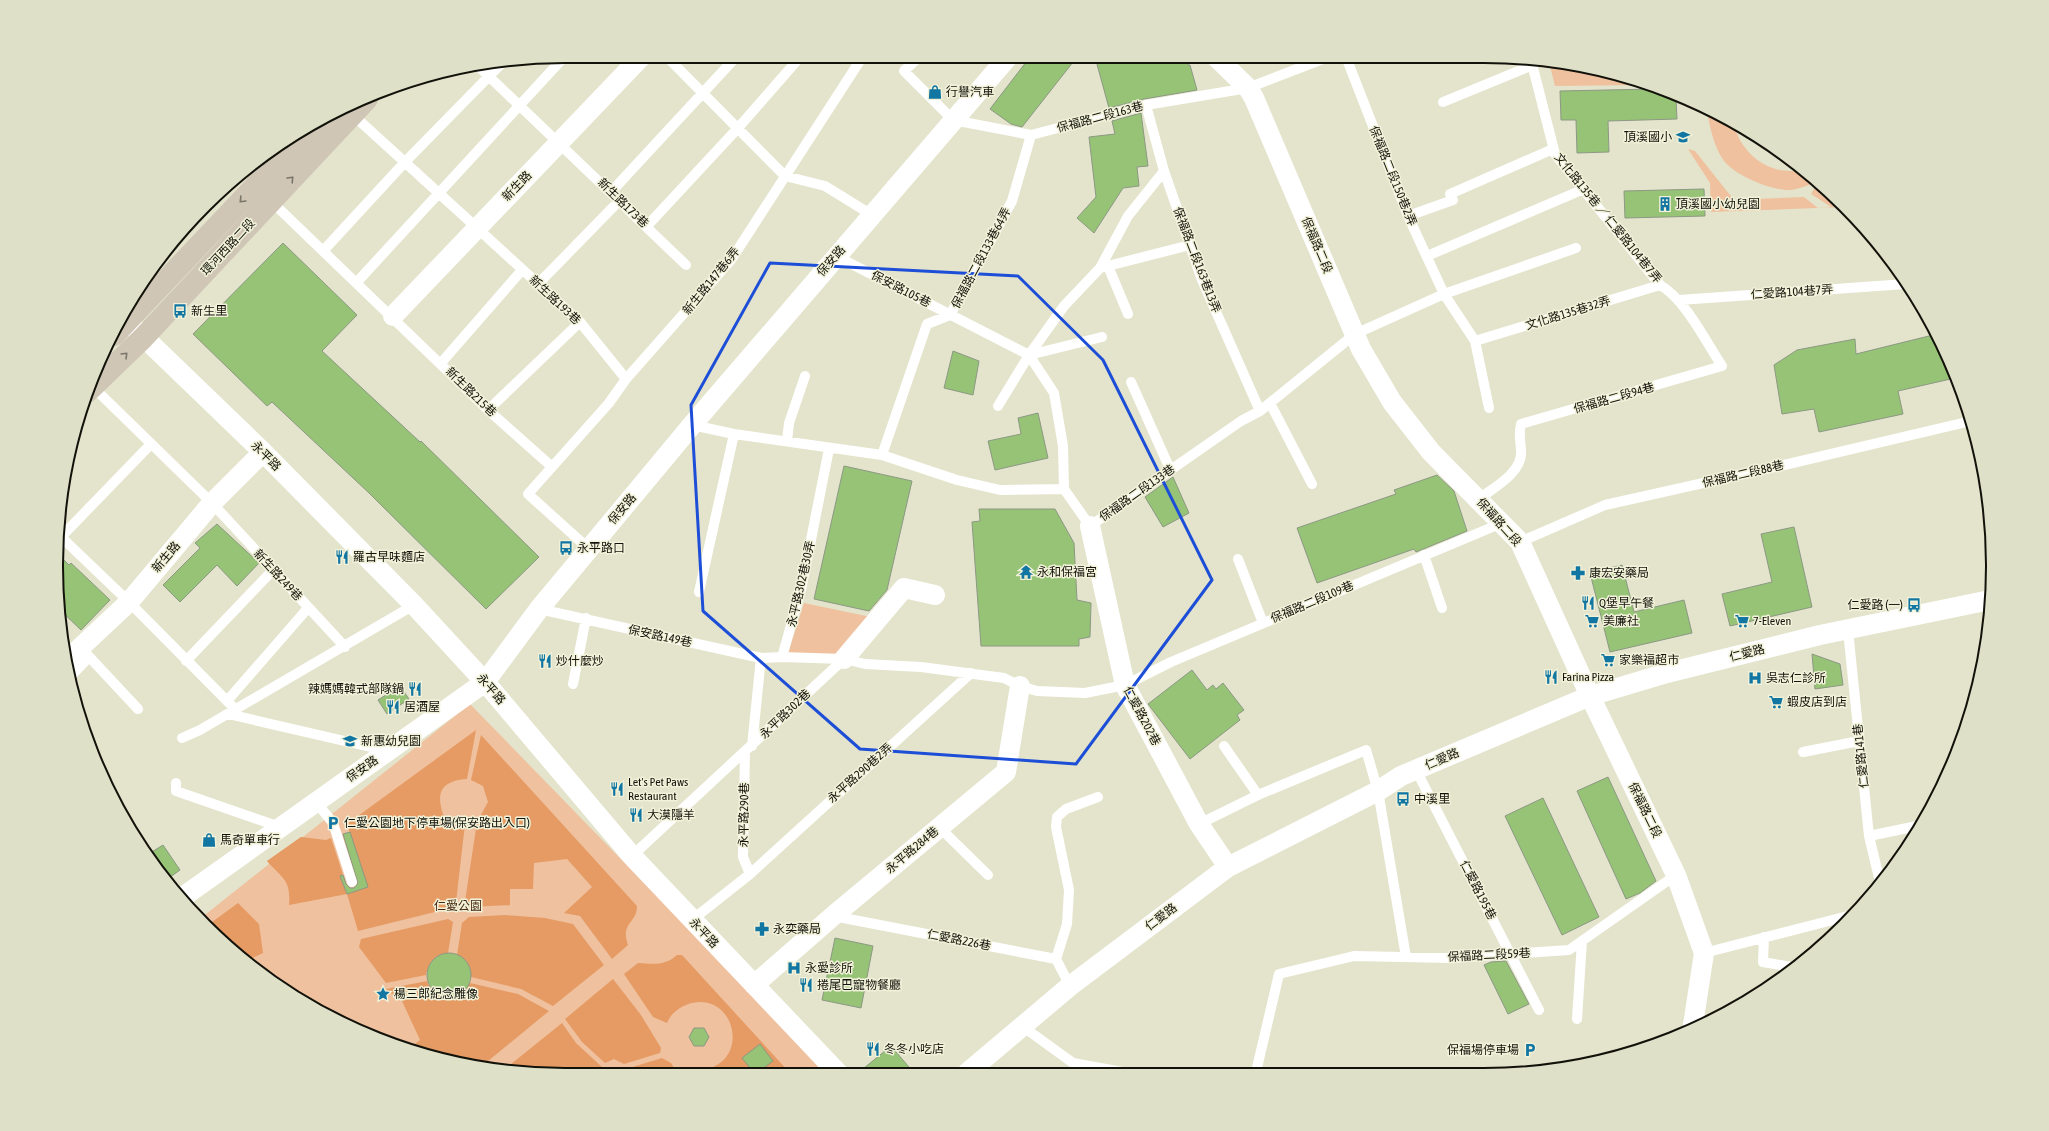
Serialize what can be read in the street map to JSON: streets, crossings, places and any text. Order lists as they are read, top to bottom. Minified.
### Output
{"streets":{"main road":["環河西路二段"],"street":["新生路","保福路二段","保安路","永平路","仁愛路","仁愛路202巷","永平路284巷"],"lane":["保福路二段163巷","保福路二段150巷2弄","新生路173巷","文化路135巷 ／ 仁愛路104巷7弄","保福路二段133巷64弄","保福路二段163巷13弄","新生路147巷6弄","保安路105巷","仁愛路104巷7弄","新生路193巷","文化路135巷32弄","新生路215巷","保福路二段94巷","保福路二段88巷","保福路二段133巷","新生路249巷","永平路302巷30弄","保福路二段109巷","保安路149巷","永平路302巷","仁愛路141巷","永平路290巷2弄","永平路290巷","仁愛路195巷","仁愛路226巷","保福路二段59巷"]},"crossings":[["保福路二段163巷","保福路二段"],["保福路二段163巷","保福路二段133巷64弄"],["保福路二段163巷","保福路二段163巷13弄"],["保福路二段163巷","保安路"],["保福路二段150巷2弄","文化路135巷32弄"],["保福路二段150巷2弄","保福路二段133巷"],["新生路","新生路173巷"],["新生路","新生路193巷"],["新生路","新生路215巷"],["新生路","永平路"],["新生路","新生路249巷"],["文化路135巷 ／ 仁愛路104巷7弄","仁愛路104巷7弄"],["文化路135巷 ／ 仁愛路104巷7弄","文化路135巷32弄"],["文化路135巷 ／ 仁愛路104巷7弄","保福路二段94巷"],["保福路二段","保福路二段94巷"],["保福路二段","保福路二段88巷"],["保福路二段","保福路二段133巷"],["保福路二段","保福路二段109巷"],["保福路二段","仁愛路"],["保福路二段","保福路二段59巷"],["環河西路二段","新生路193巷"],["環河西路二段","新生路215巷"],["環河西路二段","永平路"],["保福路二段133巷64弄","保安路105巷"],["保福路二段163巷13弄","保福路二段133巷"],["保安路","新生路147巷6弄"],["保安路","保安路105巷"],["保安路","永平路"],["保安路","保安路149巷"],["新生路147巷6弄","新生路193巷"],["新生路147巷6弄","新生路215巷"],["仁愛路104巷7弄","保福路二段94巷"],["永平路","永平路302巷"],["永平路","永平路284巷"],["保福路二段133巷","仁愛路202巷"],["永平路302巷30弄","保安路149巷"],["保福路二段109巷","仁愛路202巷"],["保安路149巷","永平路290巷"],["仁愛路","仁愛路202巷"],["仁愛路","仁愛路141巷"],["仁愛路","仁愛路195巷"],["永平路302巷","永平路290巷"],["永平路290巷2弄","永平路290巷"],["永平路284巷","仁愛路226巷"],["仁愛路195巷","保福路二段59巷"]],"parks":["仁愛公園"],"places":{"shop":["行譽汽車","馬奇單車行"],"school or university":["頂溪國小","新惠幼兒園"],"building":["頂溪國小幼兒園"],"bus stop":["新生里","永平路口","仁愛路 (一)","中溪里"],"restaurant":["羅古早味麵店","Q堡早午餐","炒什麼炒","Farina Pizza","辣媽媽韓式部隊鍋","居酒屋","Let's Pet Paws Restaurant","大漠隱羊","捲尾巴寵物餐廳","冬冬小吃店"],"temple":["永和保福宮"],"pharmacy":["康宏安藥局","永奕藥局"],"supermarket":["美廉社","7-Eleven","家樂福超市","蝦皮店到店"],"hospital":["吳志仁診所","永愛診所"],"parking":["仁愛公園地下停車場(保安路出入口)","保福場停車場"],"place":["楊三郎紀念雕像"]}}
